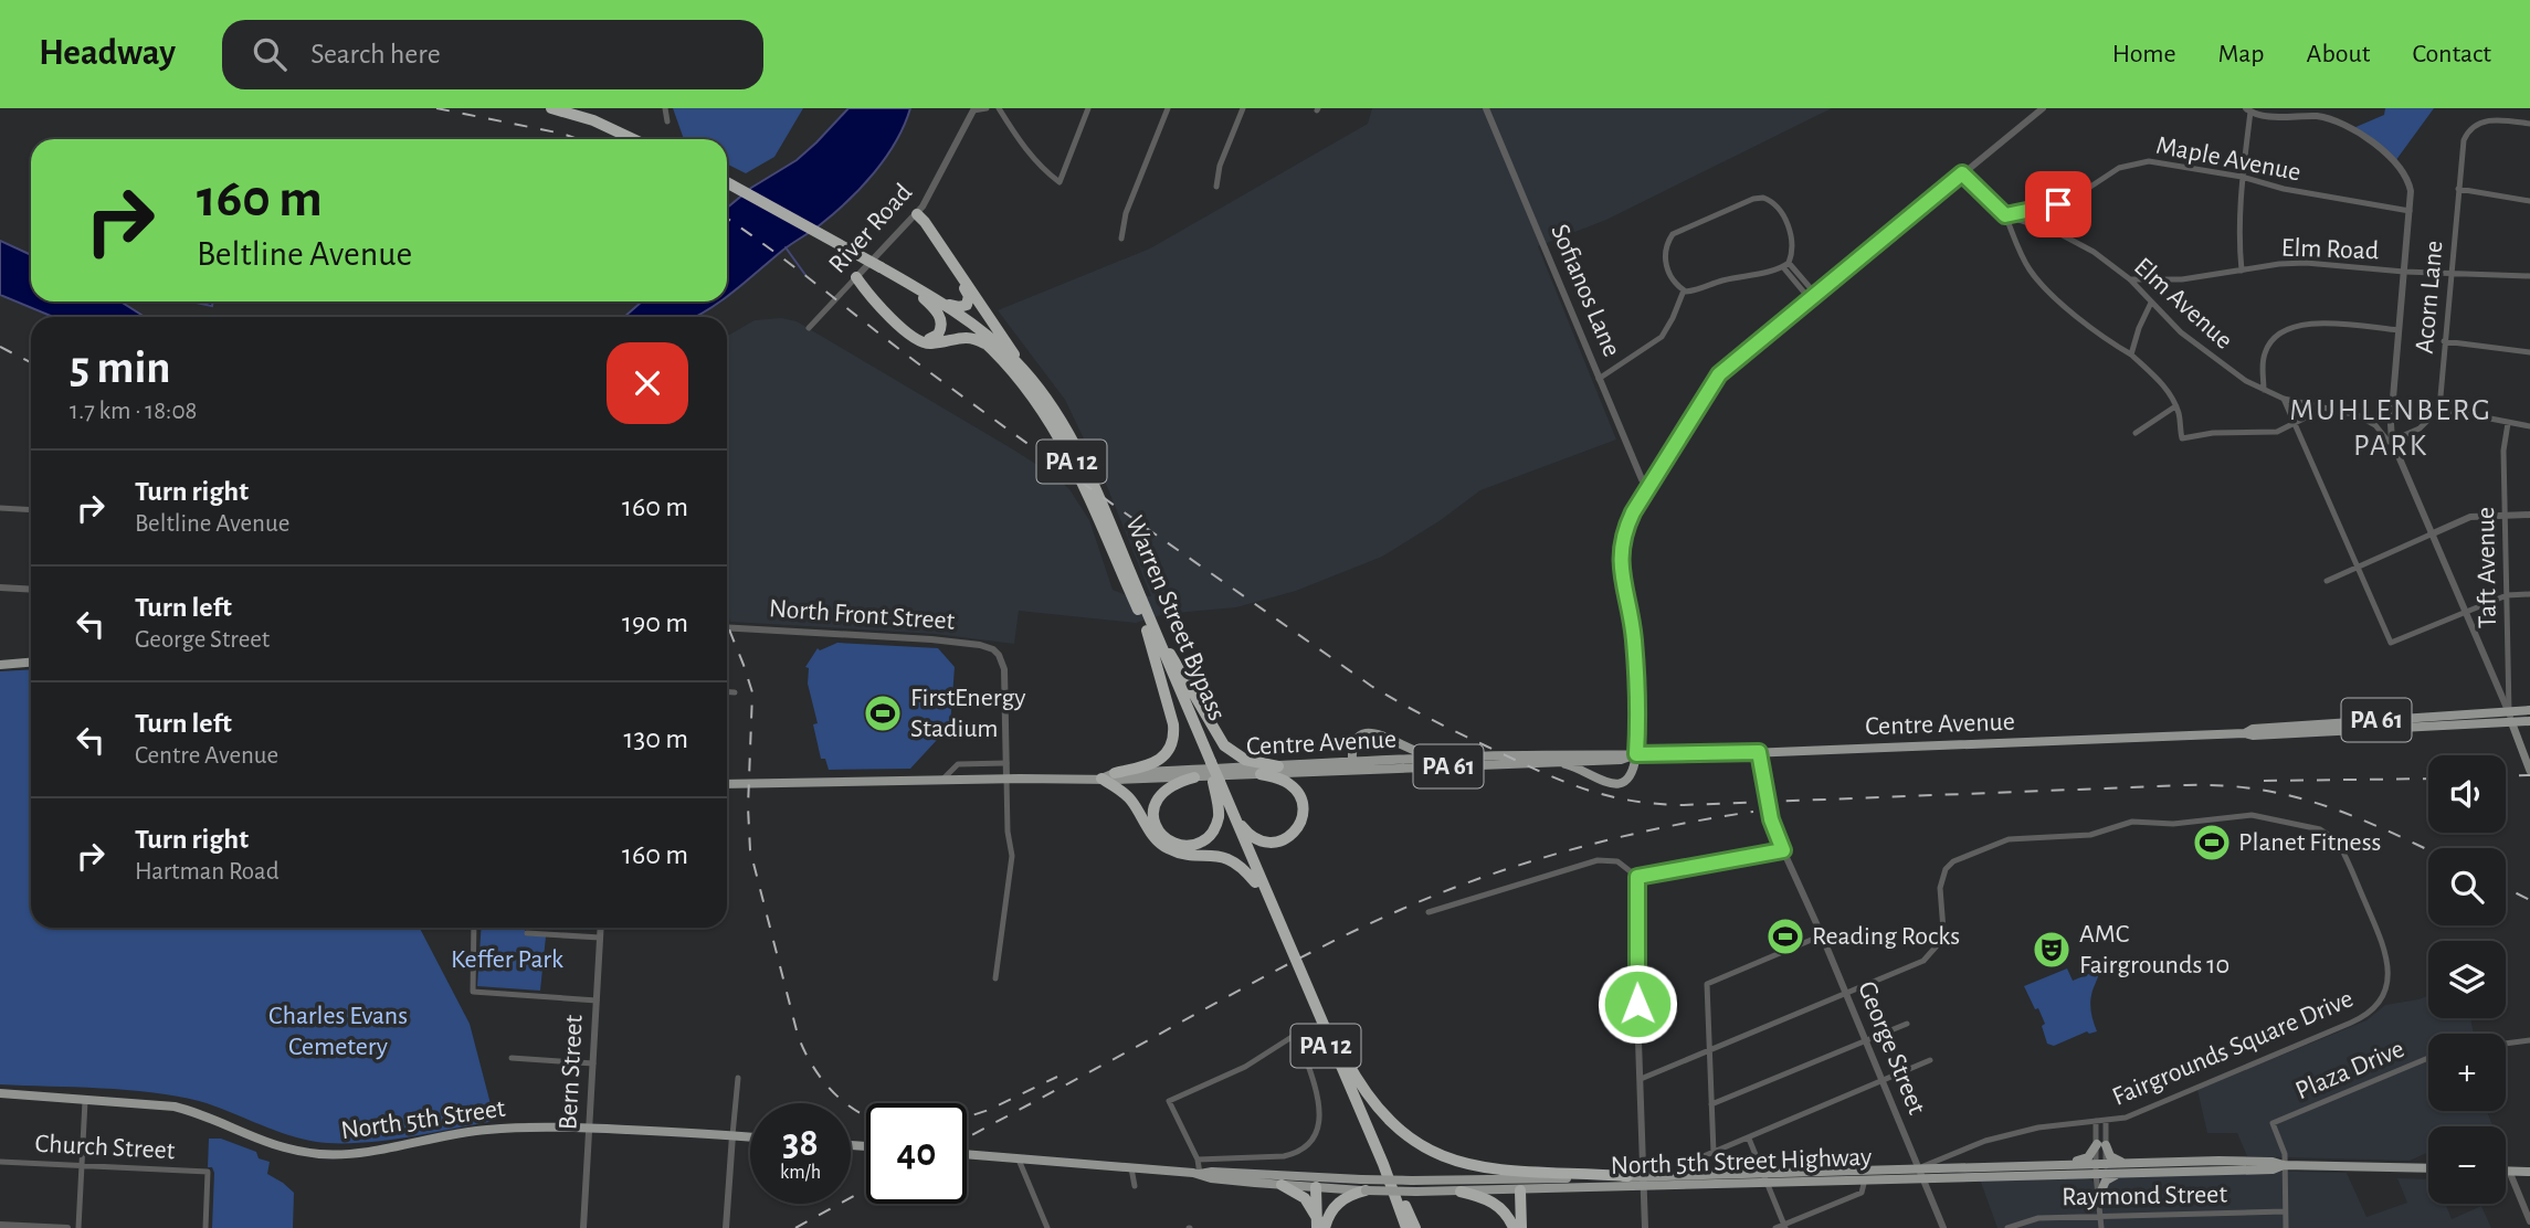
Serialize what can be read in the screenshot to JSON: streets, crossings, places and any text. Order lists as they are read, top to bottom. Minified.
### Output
{"streets":{"highway":["PA 12","Warren Street Bypass"],"main road":["PA 61","Centre Avenue","North 5th Street","North 5th Street Highway"],"street":["Maple Avenue","River Road","Elm Road","Sofianos Lane","Acorn Lane","Elm Avenue","Taft Avenue","North Front Street","George Street","Fairgrounds Square Drive","Plaza Drive","Bern Street","Church Street","Raymond Street"]},"crossings":[["Maple Avenue","Elm Avenue"],["Elm Road","Acorn Lane"],["Elm Road","Elm Avenue"],["Taft Avenue","PA 61"],["Taft Avenue","Centre Avenue"],["PA 61","Centre Avenue"],["Centre Avenue","George Street"],["George Street","Fairgrounds Square Drive"],["George Street","North 5th Street Highway"],["Fairgrounds Square Drive","North 5th Street Highway"],["Fairgrounds Square Drive","Raymond Street"],["Plaza Drive","North 5th Street Highway"],["Bern Street","North 5th Street"]],"districts":["MUHLENBERG PARK"],"parks":["Keffer Park","Charles Evans Cemetery"],"places":{"sports":["FirstEnergy Stadium","Planet Fitness","Reading Rocks"],"theatre":["AMC Fairgrounds 10"]},"page":{"header":"Headway","search":"Search here","nav":["Home","Map","About","Contact"],"turn":["160 m","Beltline Avenue"],"heading":["5 min","1.7 km · 18:08"],"list":[{"name":"Turn right","note":"Beltline Avenue","value":"160 m"},{"name":"Turn left","note":"George Street","value":"190 m"},{"name":"Turn left","note":"Centre Avenue","value":"130 m"},{"name":"Turn right","note":"Hartman Road","value":"160 m"}],"map_buttons":["+","−"],"speed":"38 km/h","limit":"40"}}
